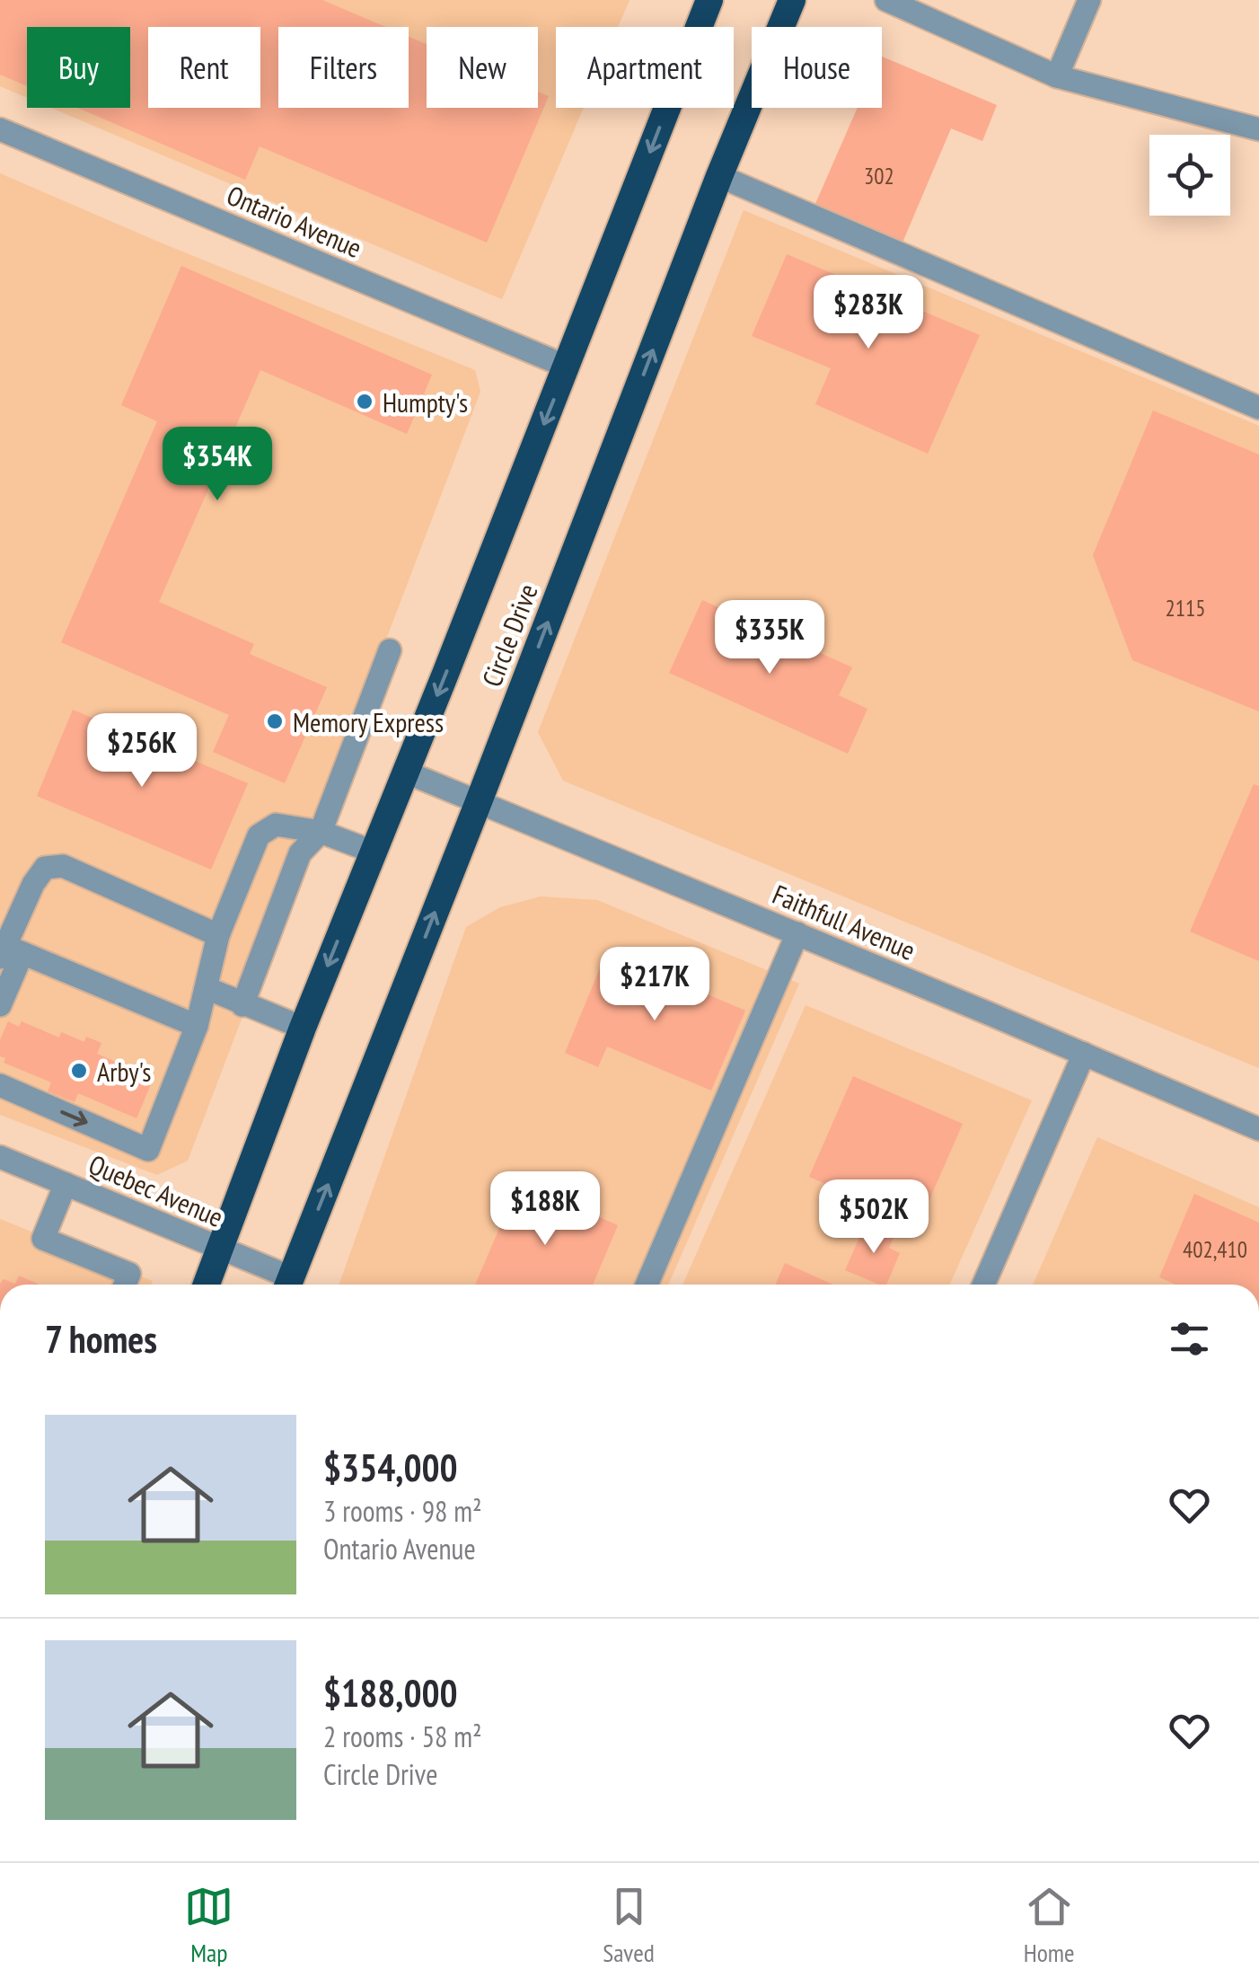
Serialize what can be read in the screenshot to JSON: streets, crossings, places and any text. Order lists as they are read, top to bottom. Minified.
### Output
{"streets":{"highway":["Circle Drive"],"street":["Ontario Avenue","Faithfull Avenue","Quebec Avenue"]},"crossings":[["Ontario Avenue","Circle Drive"],["Circle Drive","Faithfull Avenue"],["Circle Drive","Quebec Avenue"]],"places":["Humpty's","Memory Express","Arby's"],"house_numbers":["302","2115","402,410"],"page":{"chip":["Buy","Rent","Filters","New","Apartment","House"],"price":["$283K","$354K","$335K","$256K","$217K","$188K","$502K"],"heading":"7 homes","list":[{"name":"$354,000","note":"3 rooms · 98 m² · Ontario Avenue"},{"name":"$188,000","note":"2 rooms · 58 m² · Circle Drive"}],"tabs":["Map","Saved","Home"]}}
